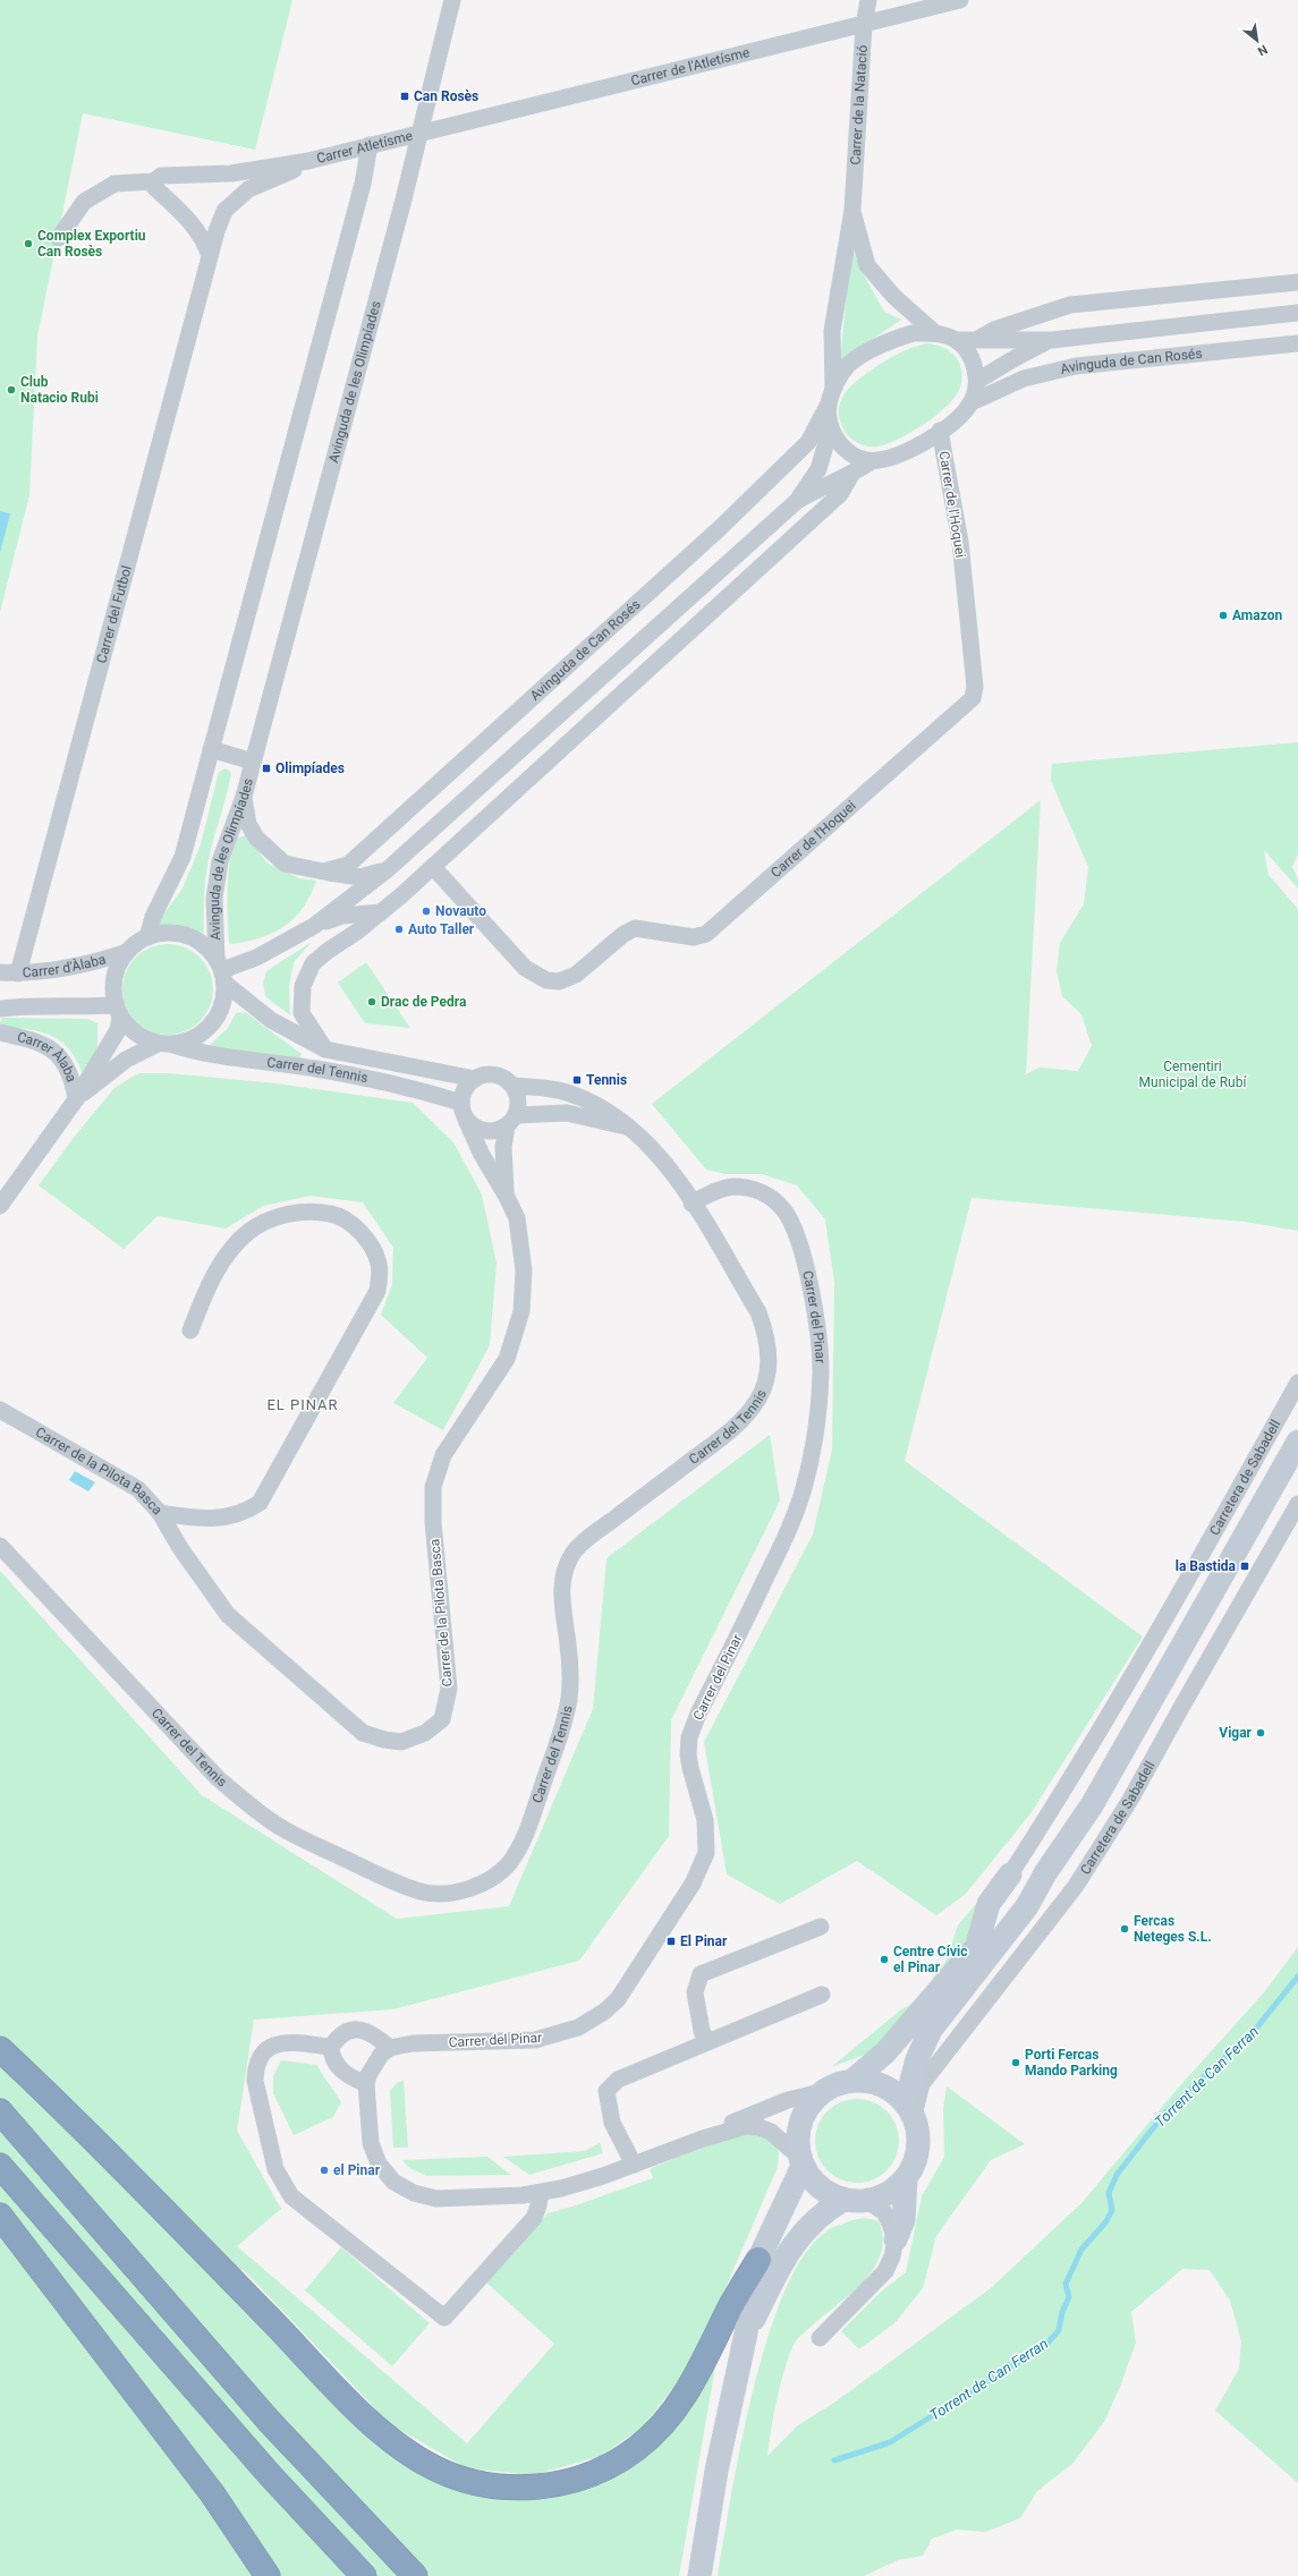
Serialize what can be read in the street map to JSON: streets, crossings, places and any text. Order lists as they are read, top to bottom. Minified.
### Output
{"streets":{"street":["Carrer de l'Atletísme","Carrer de la Natació","Carrer Atletísme","Avinguda de Can Rosés","Avinguda de les Olimpíades","Carrer de l'Hoquei","Carrer del Futbol","Carrer d'Àlaba","Carrer Àlaba","Carrer del Tennis","Carrer del Pinar","Carrer de la Pilota Basca","Carretera de Sabadell"]},"crossings":[["Carrer de l'Atletísme","Carrer de la Natació"],["Carrer de l'Atletísme","Carrer Atletísme"],["Carrer de l'Atletísme","Avinguda de les Olimpíades"],["Carrer de la Natació","Avinguda de Can Rosés"],["Carrer de la Natació","Carrer de l'Hoquei"],["Carrer Atletísme","Avinguda de les Olimpíades"],["Carrer Atletísme","Carrer del Futbol"],["Avinguda de Can Rosés","Avinguda de les Olimpíades"],["Avinguda de Can Rosés","Carrer de l'Hoquei"],["Avinguda de Can Rosés","Carrer d'Àlaba"],["Avinguda de Can Rosés","Carrer del Tennis"],["Avinguda de les Olimpíades","Carrer d'Àlaba"],["Avinguda de les Olimpíades","Carrer del Tennis"],["Carrer del Futbol","Carrer d'Àlaba"],["Carrer d'Àlaba","Carrer del Tennis"],["Carrer del Tennis","Carrer del Pinar"],["Carrer del Tennis","Carrer de la Pilota Basca"]],"districts":["EL PINAR"],"water":["Torrent de Can Ferran"],"parks":["Cementiri Municipal de Rubí"],"places":{"transit":["Can Rosès","Olimpíades","Tennis","la Bastida","El Pinar"],"other":["Complex Exportiu Can Rosès","Club Natacio Rubi","Amazon","Novauto","Auto Taller","Drac de Pedra","Vigar","Fercas Neteges S.L.","Centre Cívic el Pinar","Porti Fercas Mando Parking","el Pinar"]},"north":"bottom right"}
